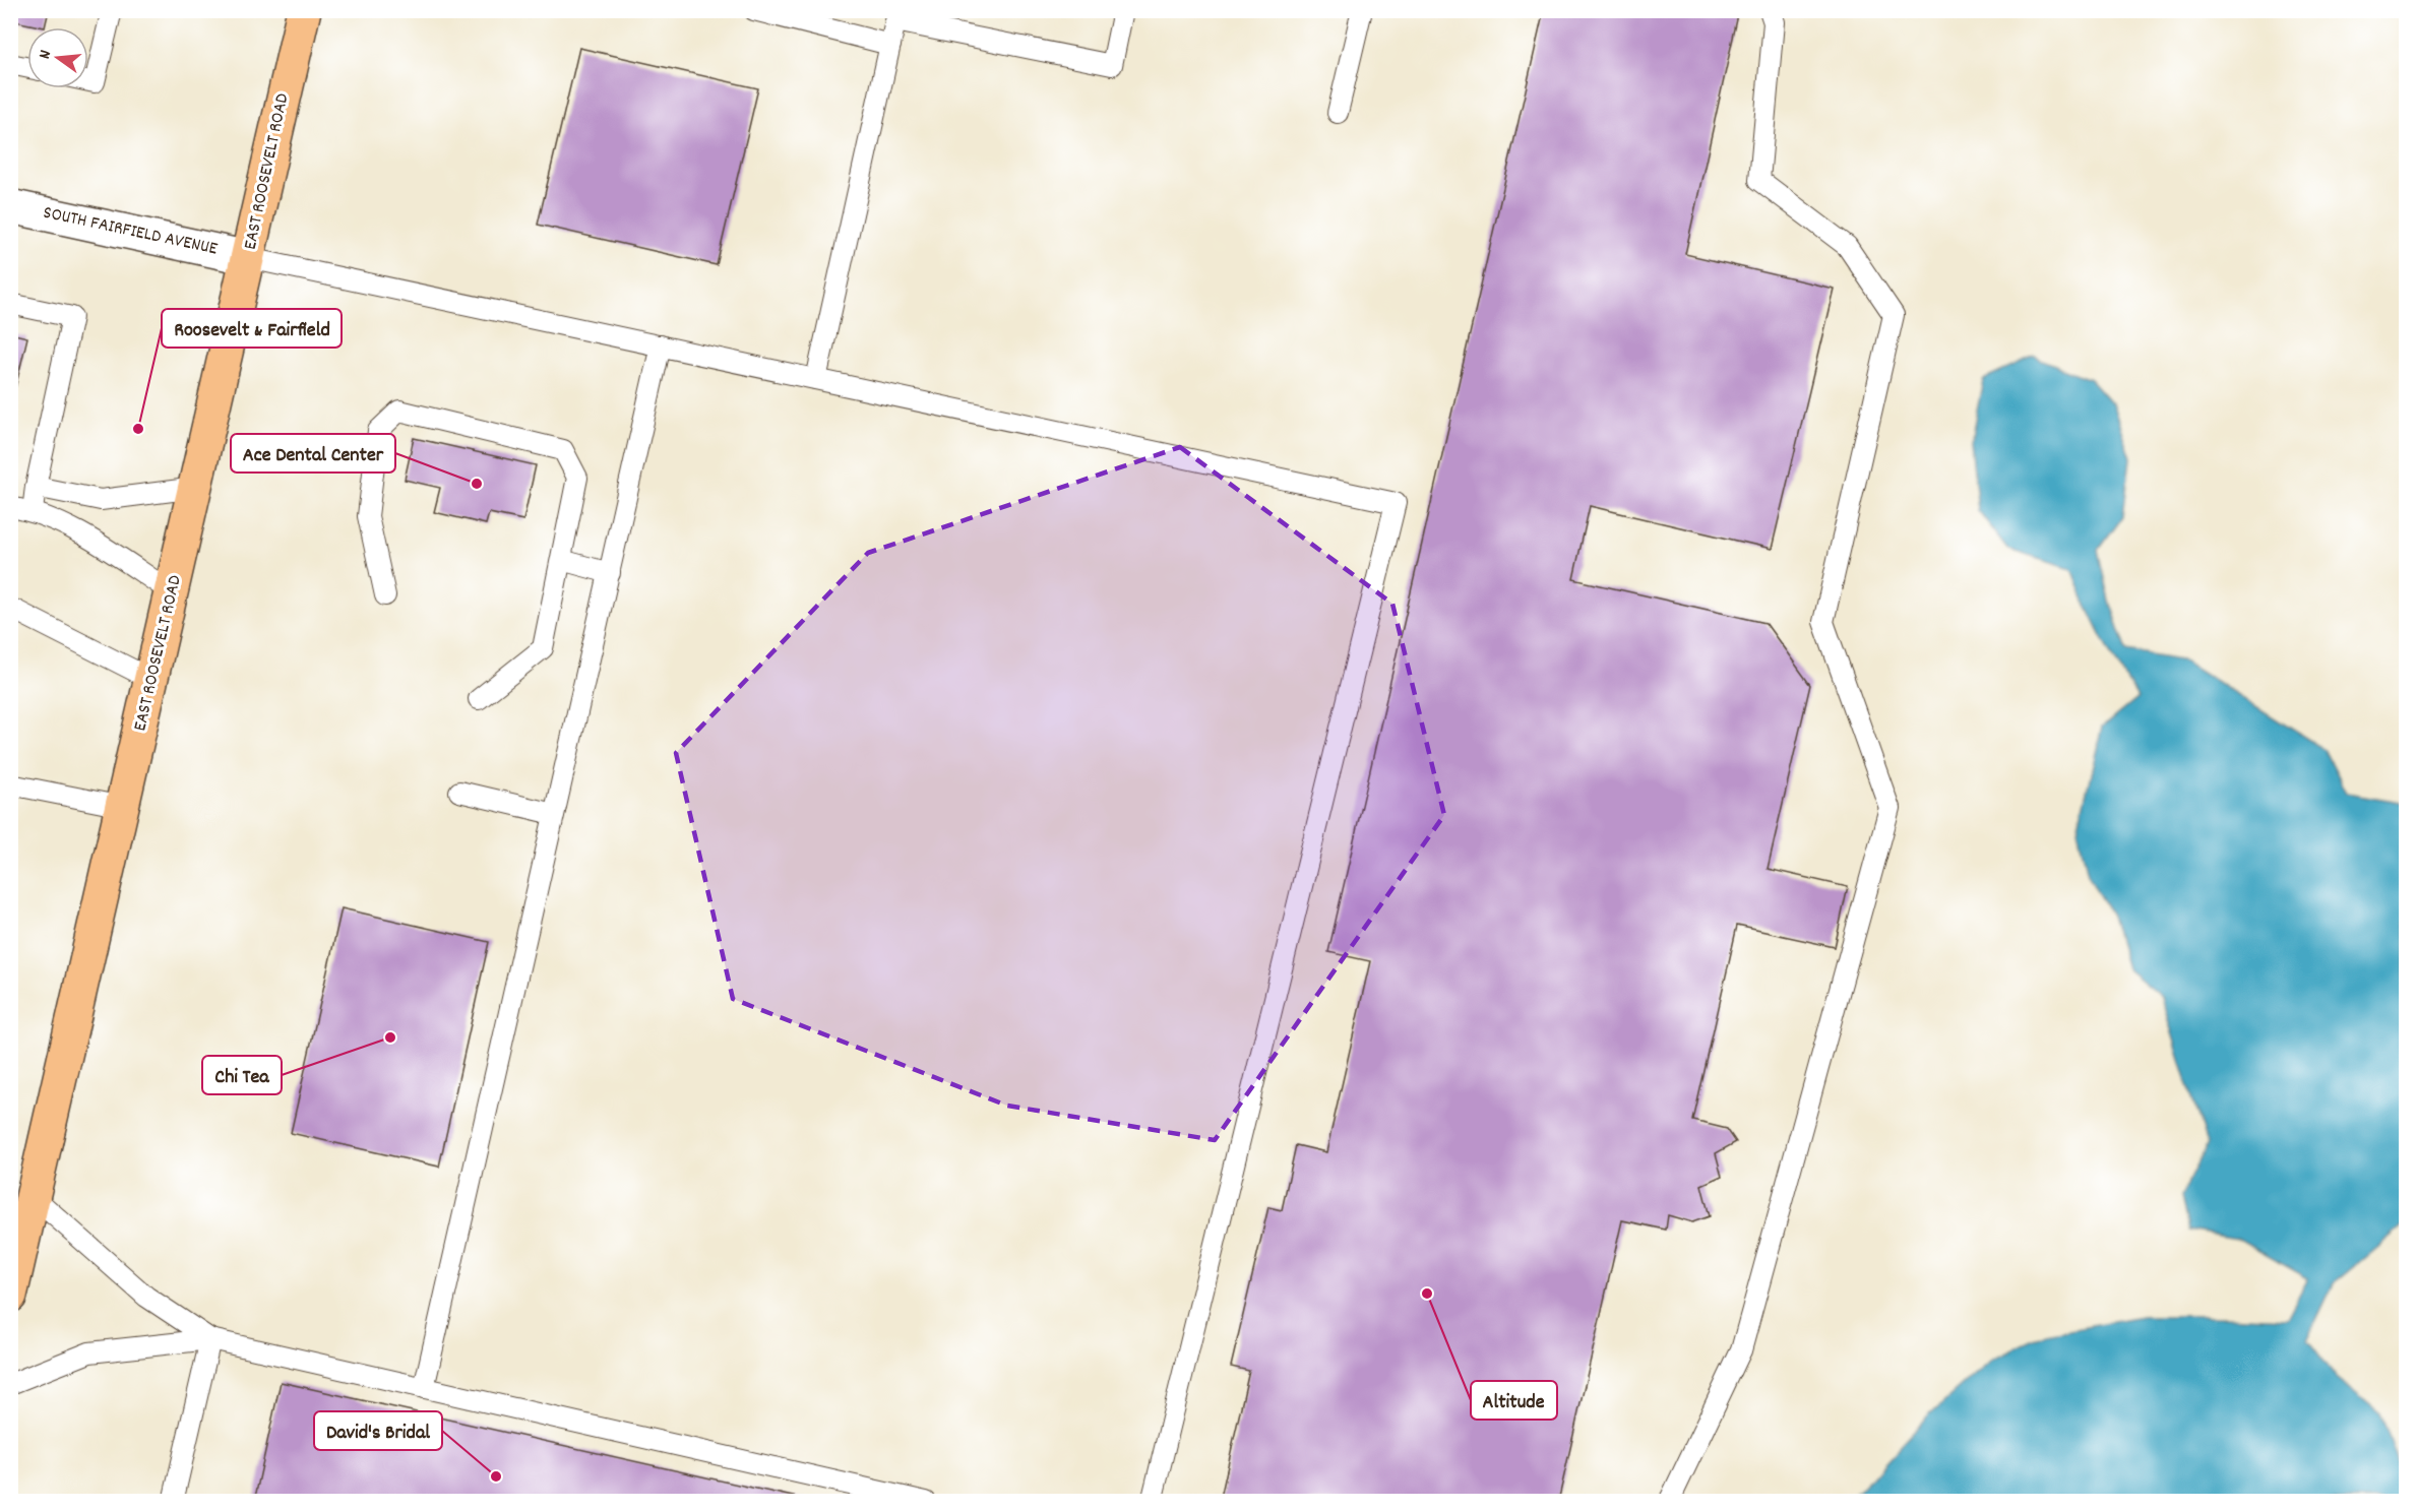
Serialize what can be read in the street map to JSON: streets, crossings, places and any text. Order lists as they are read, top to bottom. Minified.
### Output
{"streets":{"main road":["EAST ROOSEVELT ROAD"],"street":["SOUTH FAIRFIELD AVENUE"]},"crossings":[["EAST ROOSEVELT ROAD","SOUTH FAIRFIELD AVENUE"]],"places":["Roosevelt & Fairfield","Ace Dental Center","Chi Tea","Altitude","David's Bridal"],"north":"left"}
